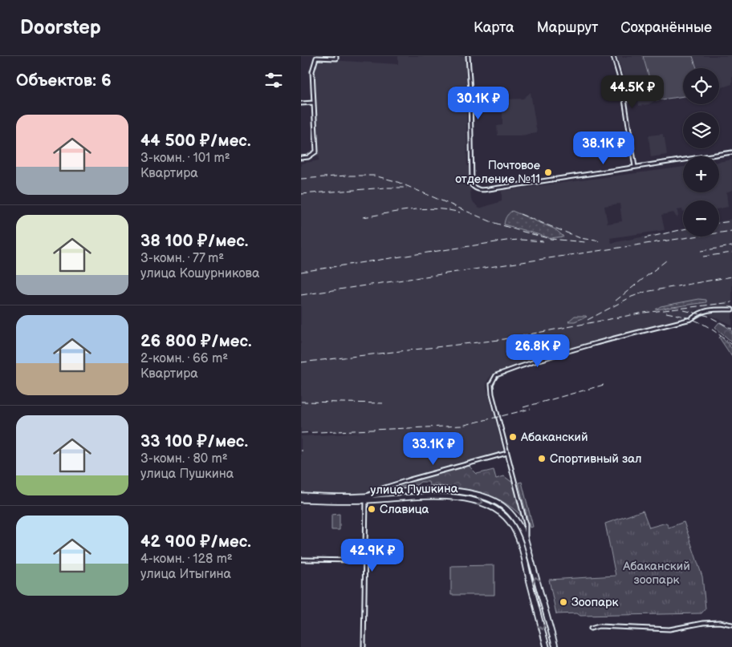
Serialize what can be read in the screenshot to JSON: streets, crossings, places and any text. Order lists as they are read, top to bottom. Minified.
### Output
{"streets":{"main road":["улица Пушкина"]},"parks":["Абаканский зоопарк"],"places":["Почтовое отделение №11","Абаканский","Спортивный зал","Славица","Зоопарк"],"page":{"header":"Doorstep","nav":["Карта","Маршрут","Сохранённые"],"heading":"Объектов: 6","map_buttons":["+","−"],"price":["44.5K ₽","30.1K ₽","38.1K ₽","26.8K ₽","33.1K ₽","42.9K ₽"],"list":[{"name":"44 500 ₽/мес.","note":"3-комн. · 101 m² · Квартира"},{"name":"38 100 ₽/мес.","note":"3-комн. · 77 m² · улица Кошурникова"},{"name":"26 800 ₽/мес.","note":"2-комн. · 66 m² · Квартира"},{"name":"33 100 ₽/мес.","note":"3-комн. · 80 m² · улица Пушкина"},{"name":"42 900 ₽/мес.","note":"4-комн. · 128 m² · улица Итыгина"}]}}
